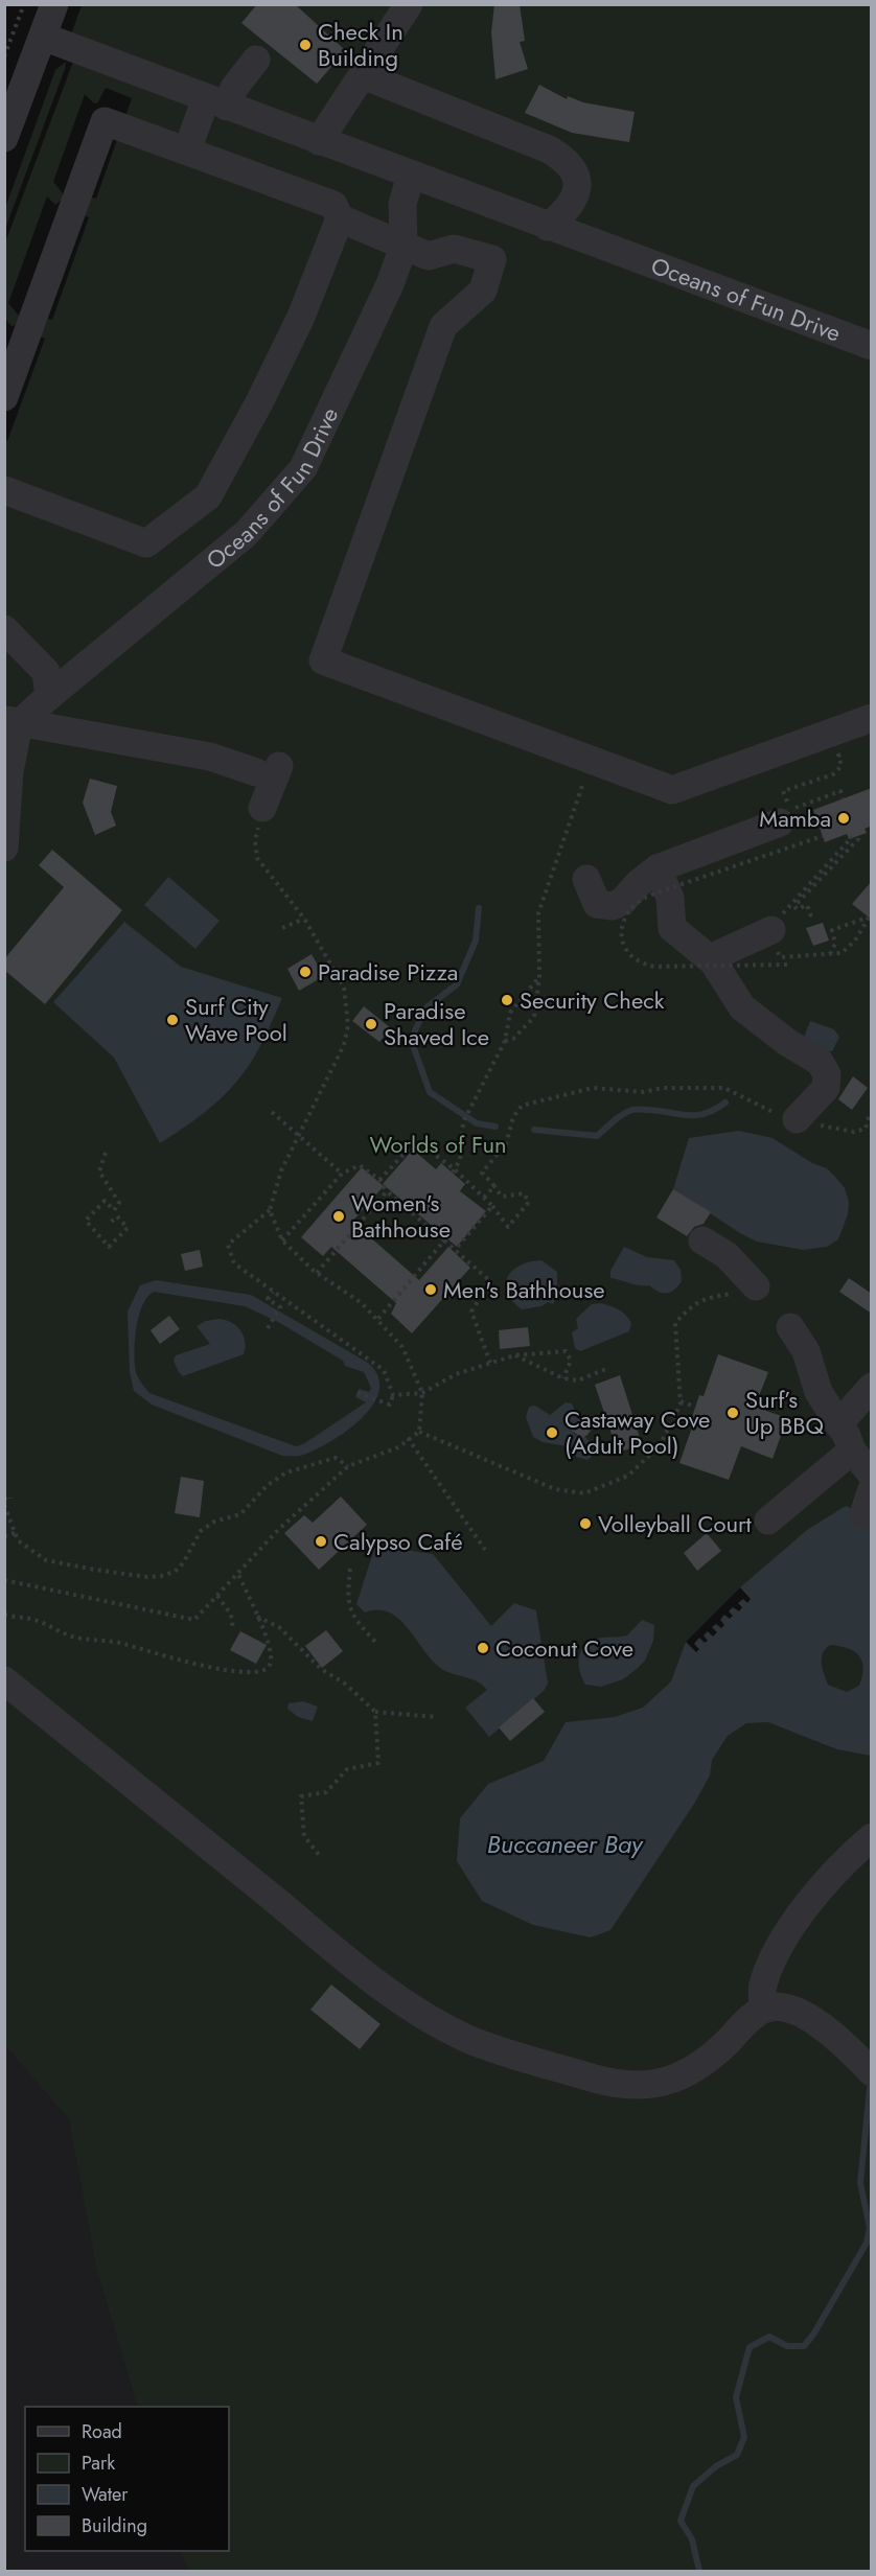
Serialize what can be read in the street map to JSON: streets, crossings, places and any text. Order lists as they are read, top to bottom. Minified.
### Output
{"streets":{"street":["Oceans of Fun Drive"]},"water":["Buccaneer Bay"],"parks":["Worlds of Fun"],"places":["Check In Building","Mamba","Paradise Pizza","Security Check","Surf City Wave Pool","Paradise Shaved Ice","Women's Bathhouse","Men's Bathhouse","Surf’s Up BBQ","Castaway Cove (Adult Pool)","Volleyball Court","Calypso Café","Coconut Cove"],"legend":["Road","Park","Water","Building"]}
